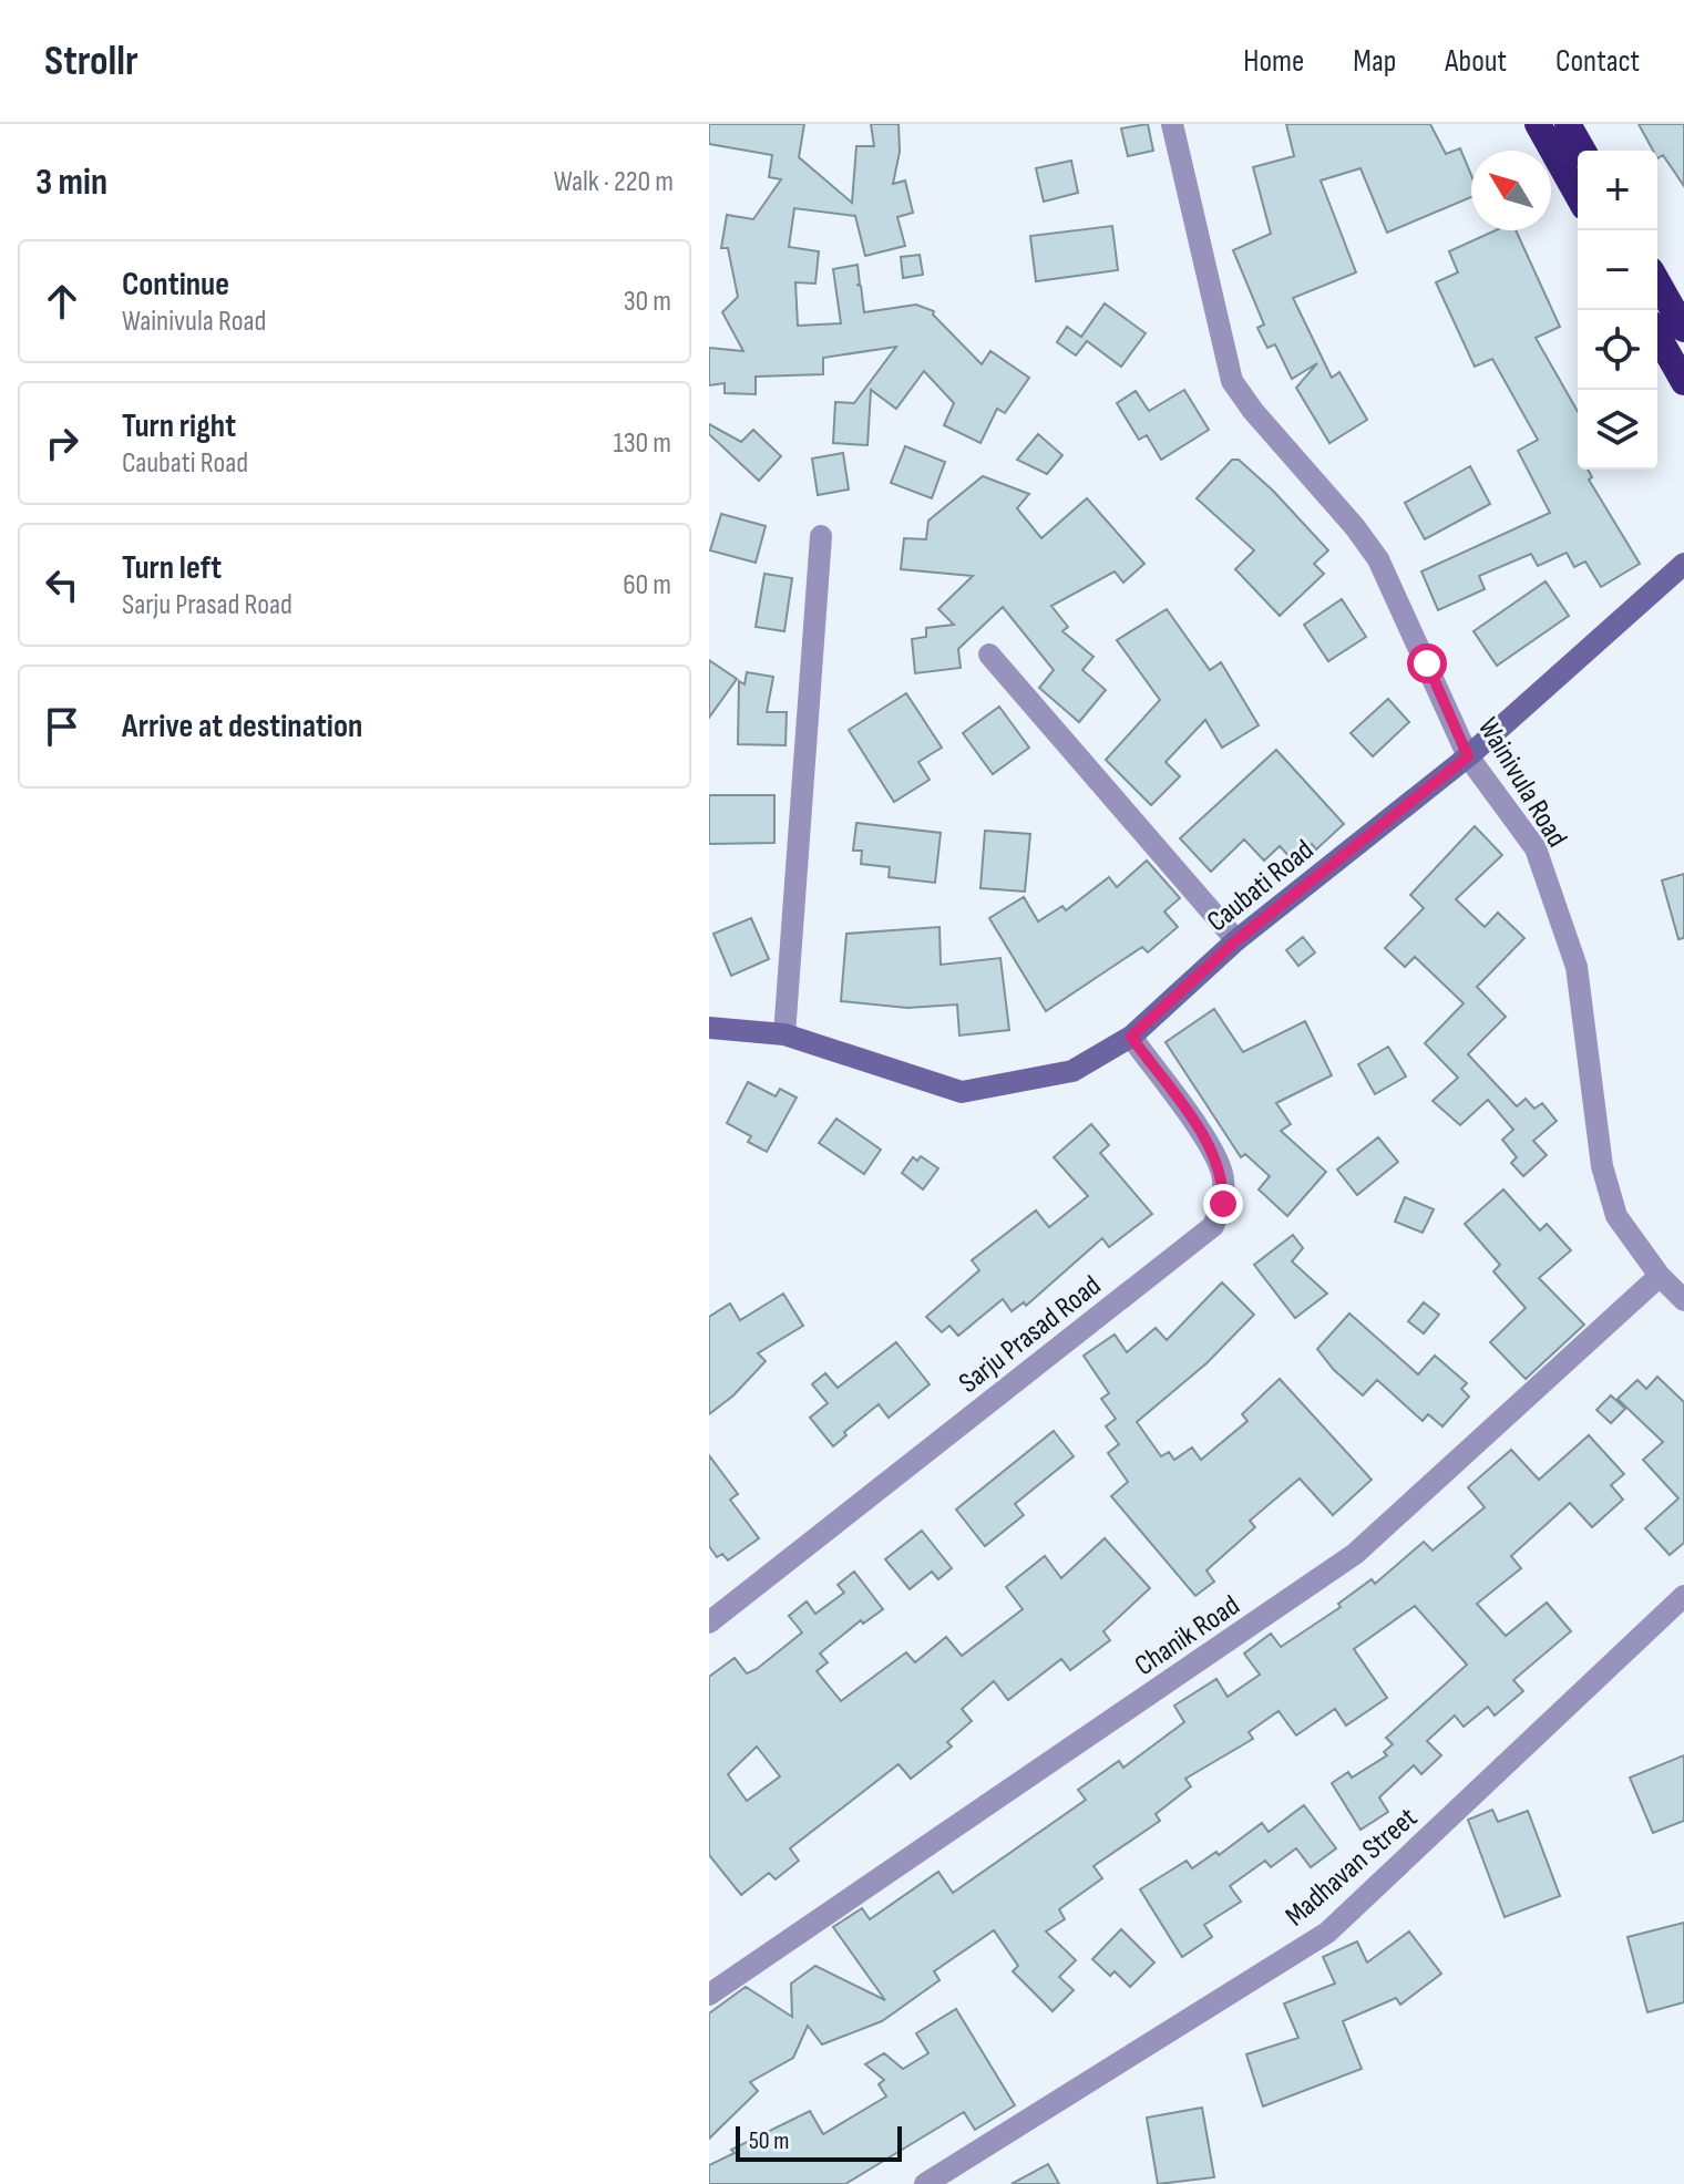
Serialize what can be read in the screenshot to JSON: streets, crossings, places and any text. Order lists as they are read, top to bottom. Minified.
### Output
{"streets":{"street":["Wainivula Road","Caubati Road","Sarju Prasad Road","Chanik Road","Madhavan Street"]},"crossings":[["Wainivula Road","Caubati Road"],["Wainivula Road","Chanik Road"],["Caubati Road","Sarju Prasad Road"]],"scale_bar":"50 m","north":"top left","page":{"header":"Strollr","nav":["Home","Map","About","Contact"],"heading":["3 min","Walk · 220 m"],"map_buttons":["+","−"],"list":[["Continue","Wainivula Road","30 m"],["Turn right","Caubati Road","130 m"],["Turn left","Sarju Prasad Road","60 m"],"Arrive at destination"],"scale":"50 m"}}
